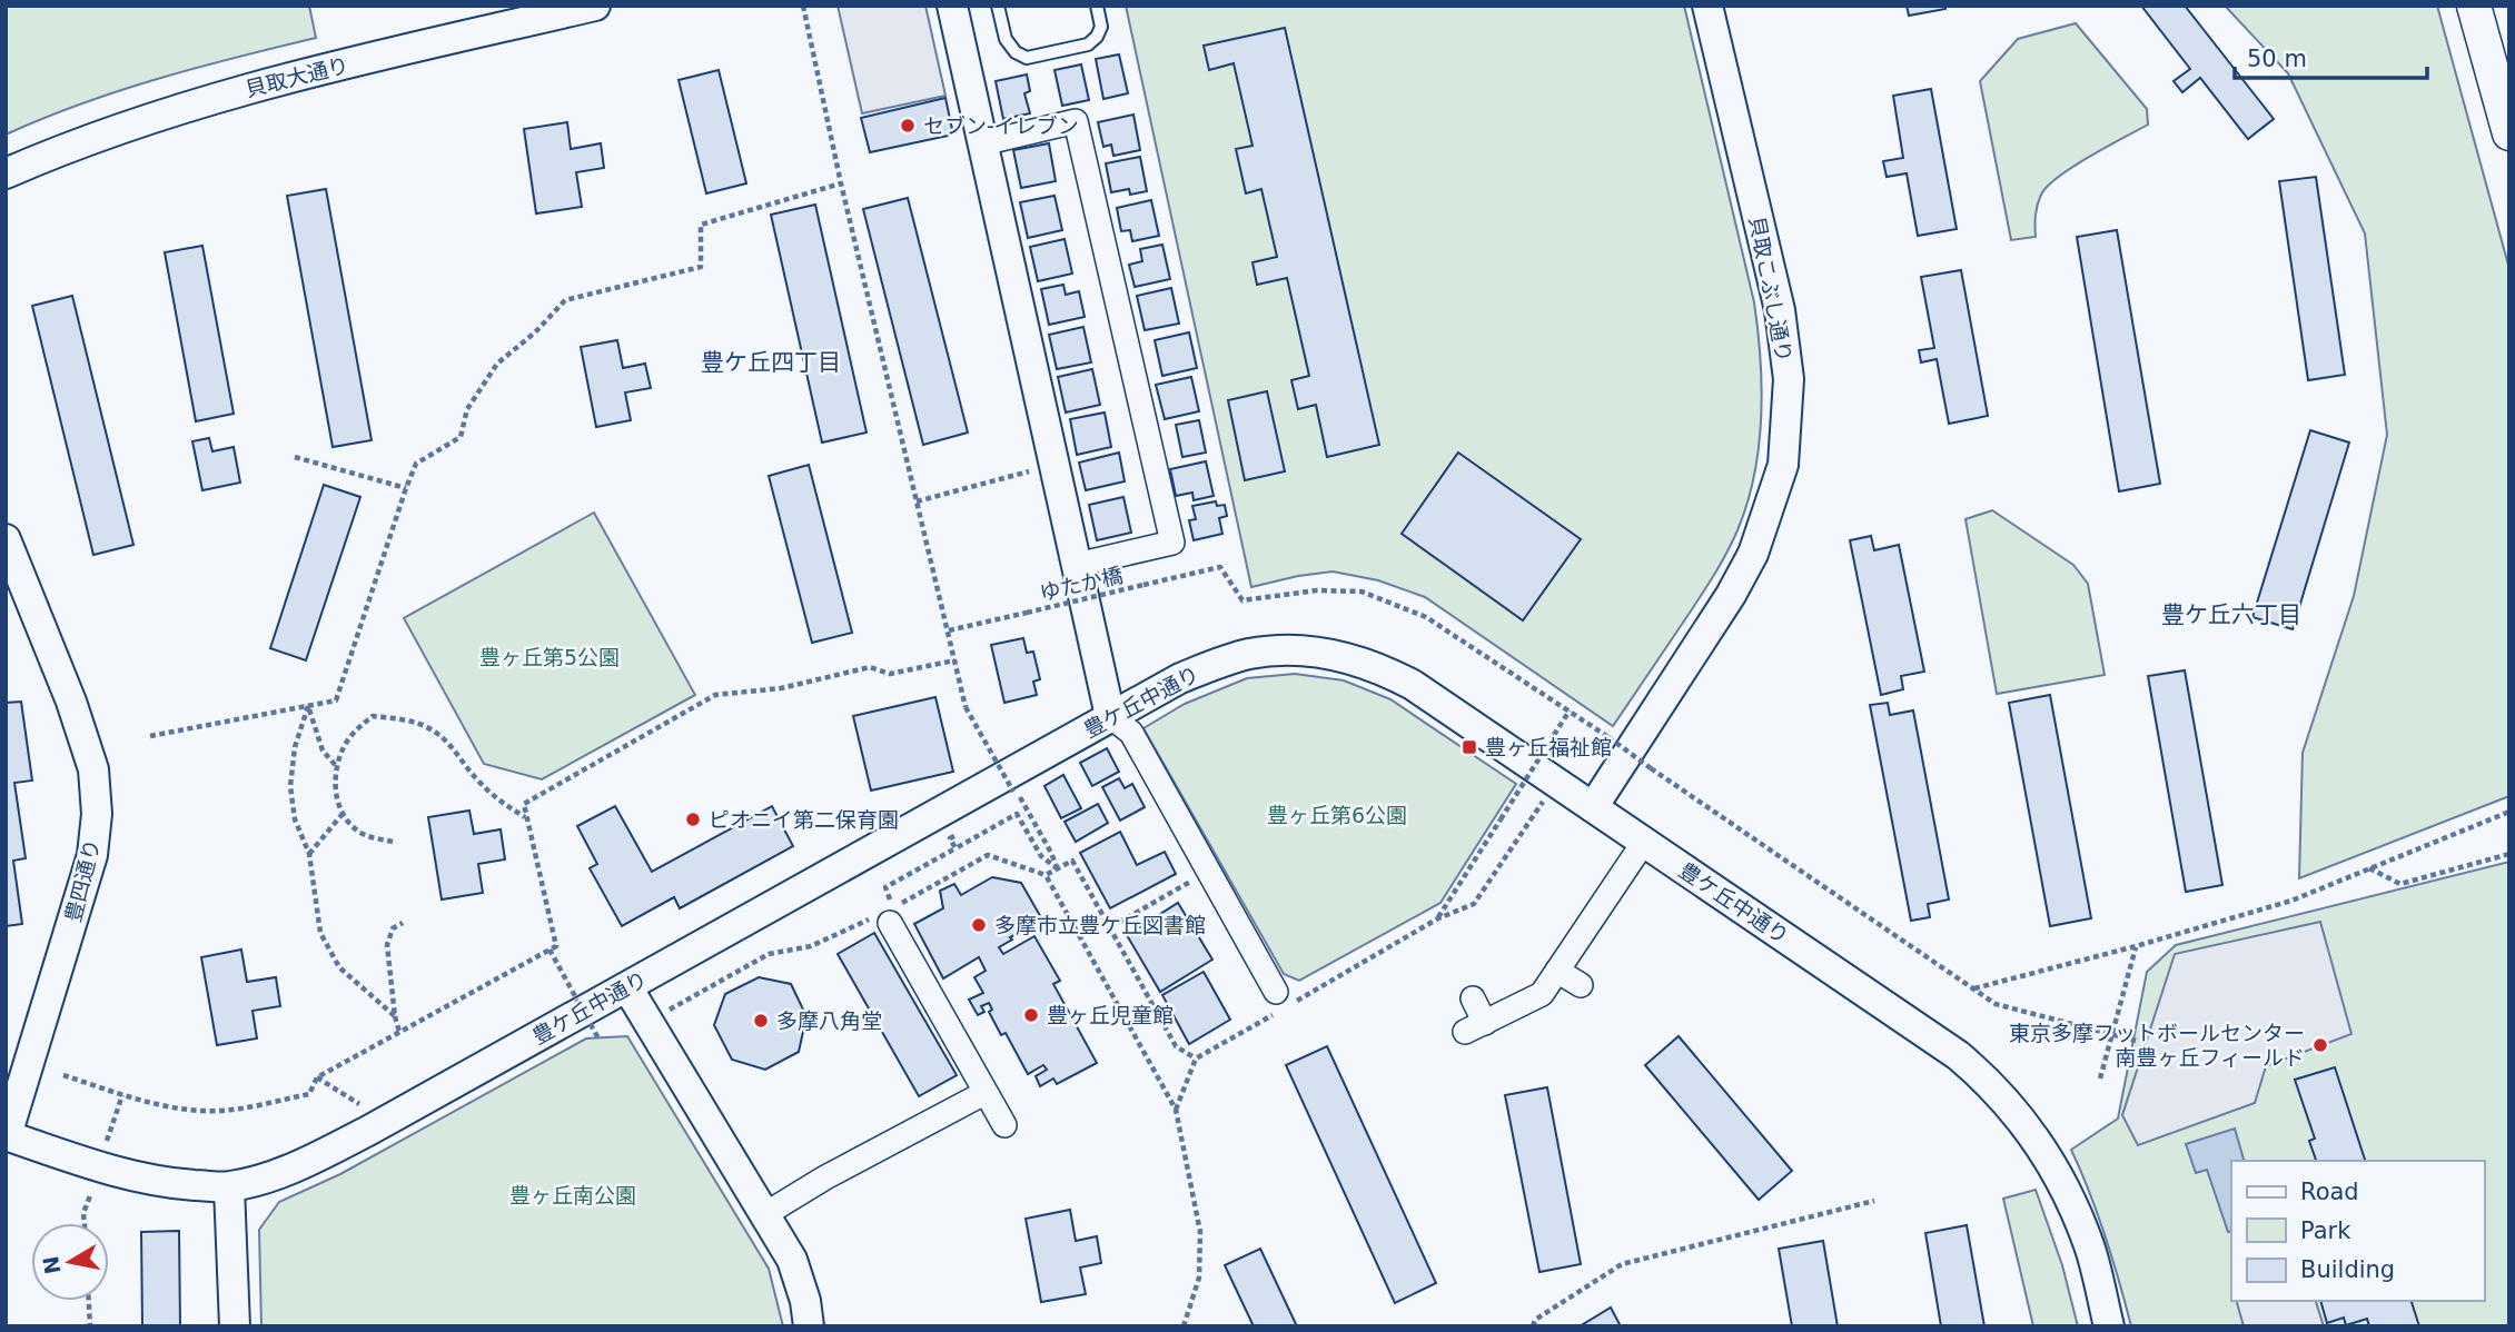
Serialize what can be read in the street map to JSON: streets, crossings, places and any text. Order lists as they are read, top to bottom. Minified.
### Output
{"streets":{"street":["貝取大通り","貝取こぶし通り","豊ケ丘中通り","豊四通り"],"path":["ゆたか橋"]},"crossings":[["貝取こぶし通り","豊ケ丘中通り"],["豊ケ丘中通り","豊四通り"]],"districts":["豊ケ丘四丁目","豊ケ丘六丁目"],"parks":["豊ヶ丘第5公園","豊ヶ丘第6公園","豊ヶ丘南公園"],"places":{"other":["セブン-イレブン","ピオニイ第二保育園","多摩市立豊ケ丘図書館","豊ヶ丘児童館","多摩八角堂","東京多摩フットボールセンター 南豊ヶ丘フィールド"],"transit":["豊ヶ丘福祉館"]},"legend":["Road","Park","Building"],"scale_bar":"50 m","north":"left"}
